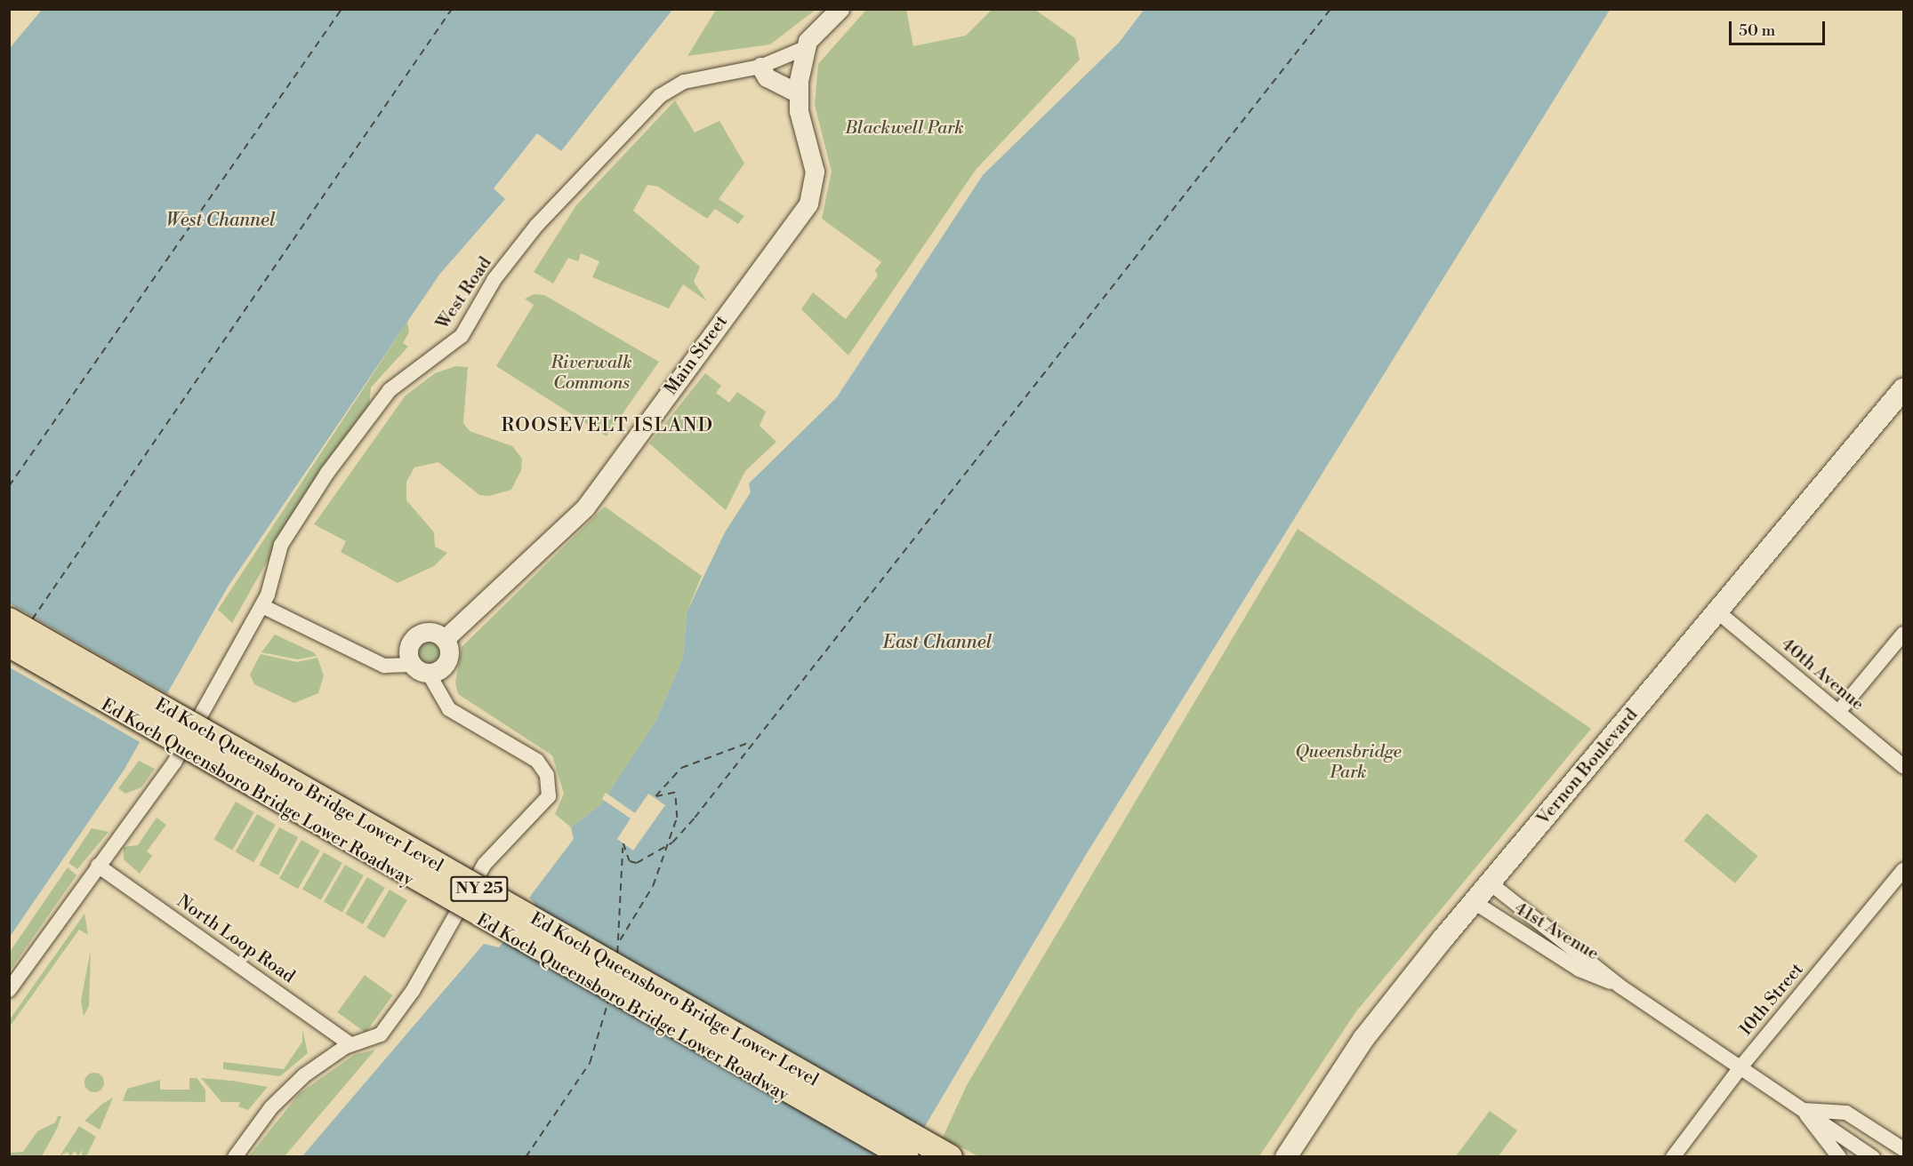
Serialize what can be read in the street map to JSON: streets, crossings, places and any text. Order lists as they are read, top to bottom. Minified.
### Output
{"streets":{"highway":["Ed Koch Queensboro Bridge Lower Level","Ed Koch Queensboro Bridge Lower Roadway","NY 25"],"main road":["Vernon Boulevard"],"street":["West Road","Main Street","40th Avenue","41st Avenue","North Loop Road","10th Street"]},"crossings":[["West Road","North Loop Road"],["40th Avenue","Vernon Boulevard"],["Vernon Boulevard","41st Avenue"],["41st Avenue","10th Street"]],"districts":["ROOSEVELT ISLAND"],"water":["West Channel","East Channel"],"parks":["Blackwell Park","Riverwalk Commons","Queensbridge Park"],"scale_bar":"50 m"}
